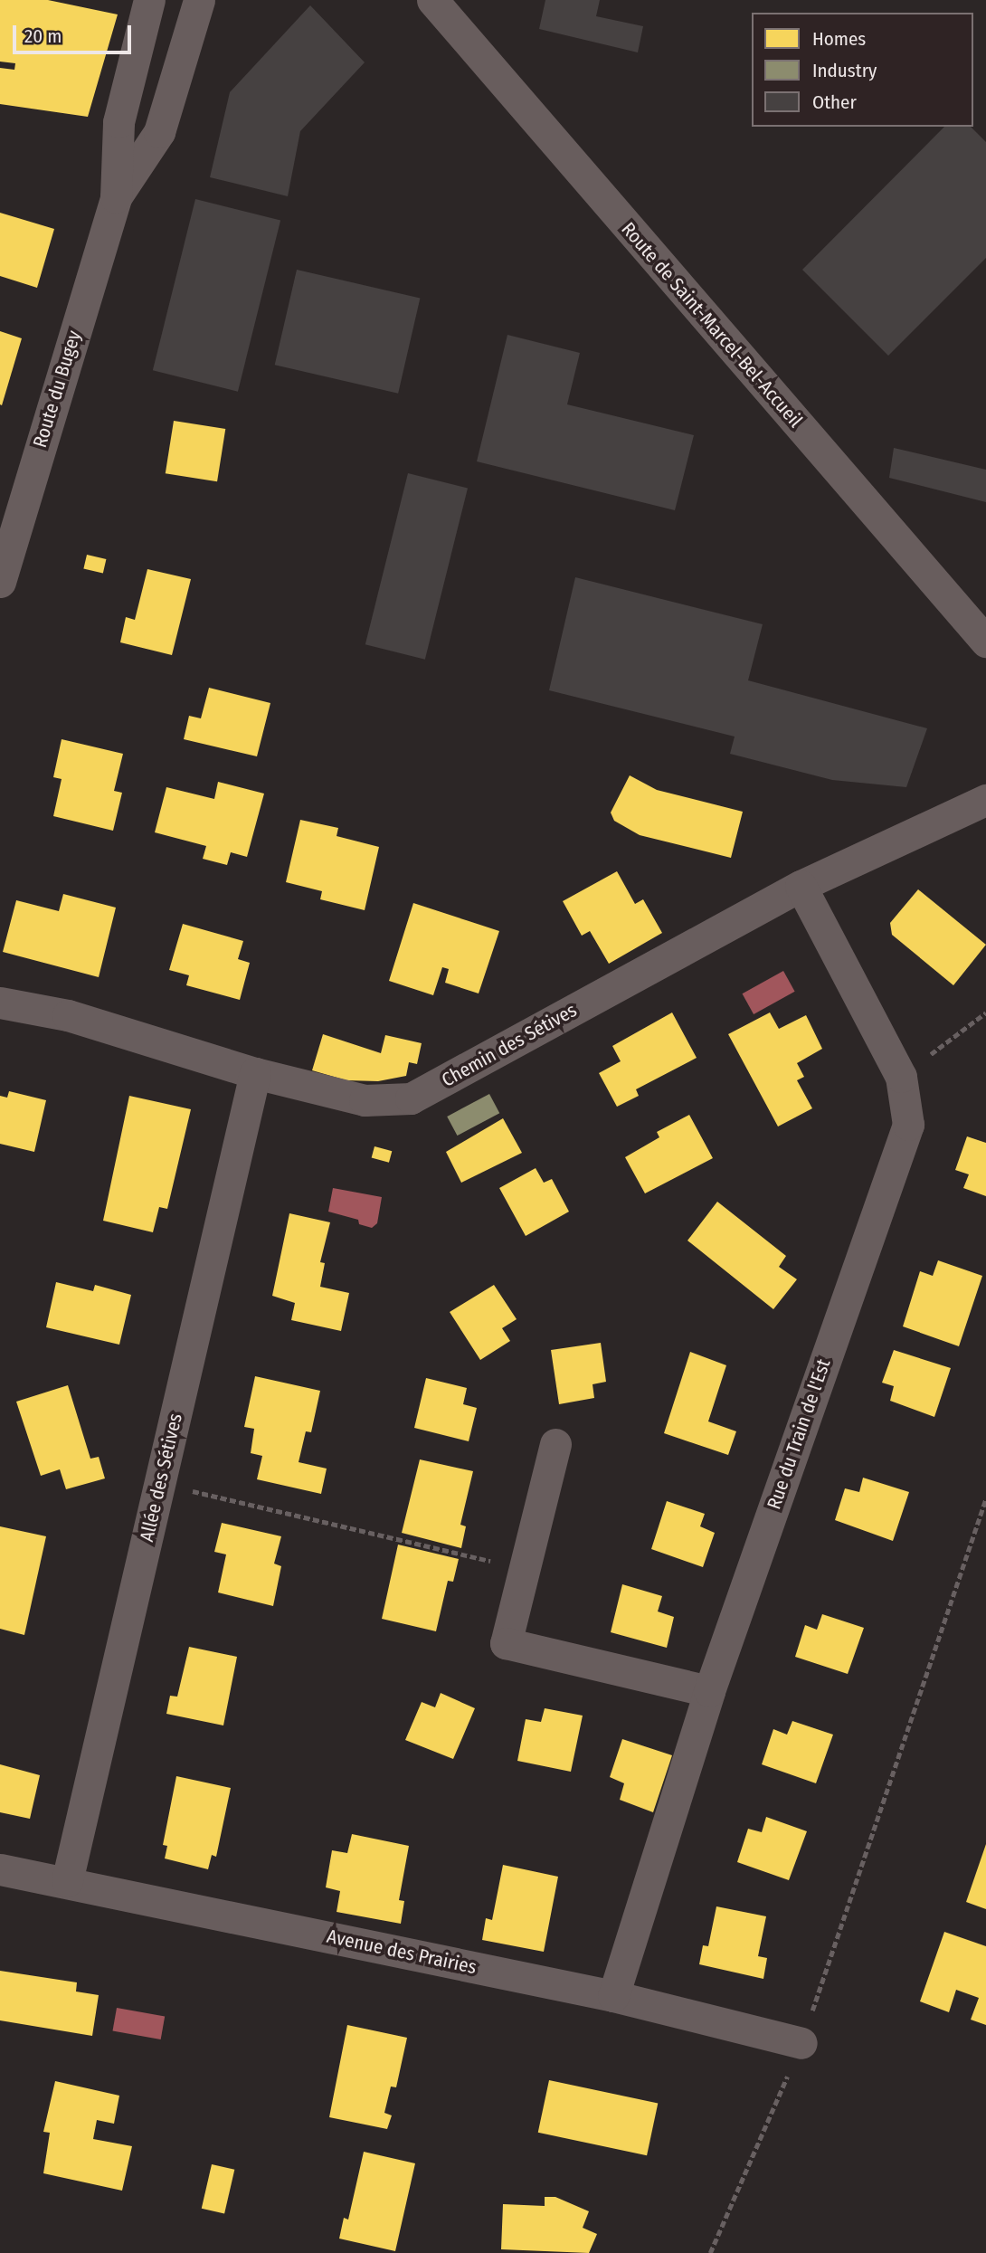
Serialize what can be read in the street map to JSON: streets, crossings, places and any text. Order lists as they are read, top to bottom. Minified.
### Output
{"streets":{"street":["Route de Saint-Marcel-Bel-Accueil","Route du Bugey","Chemin des Sétives","Rue du Train de l'Est","Allée des Sétives","Avenue des Prairies"]},"crossings":[["Chemin des Sétives","Rue du Train de l'Est"],["Chemin des Sétives","Allée des Sétives"],["Rue du Train de l'Est","Avenue des Prairies"],["Allée des Sétives","Avenue des Prairies"]],"legend":["Homes","Industry","Other"],"scale_bar":"20 m"}
